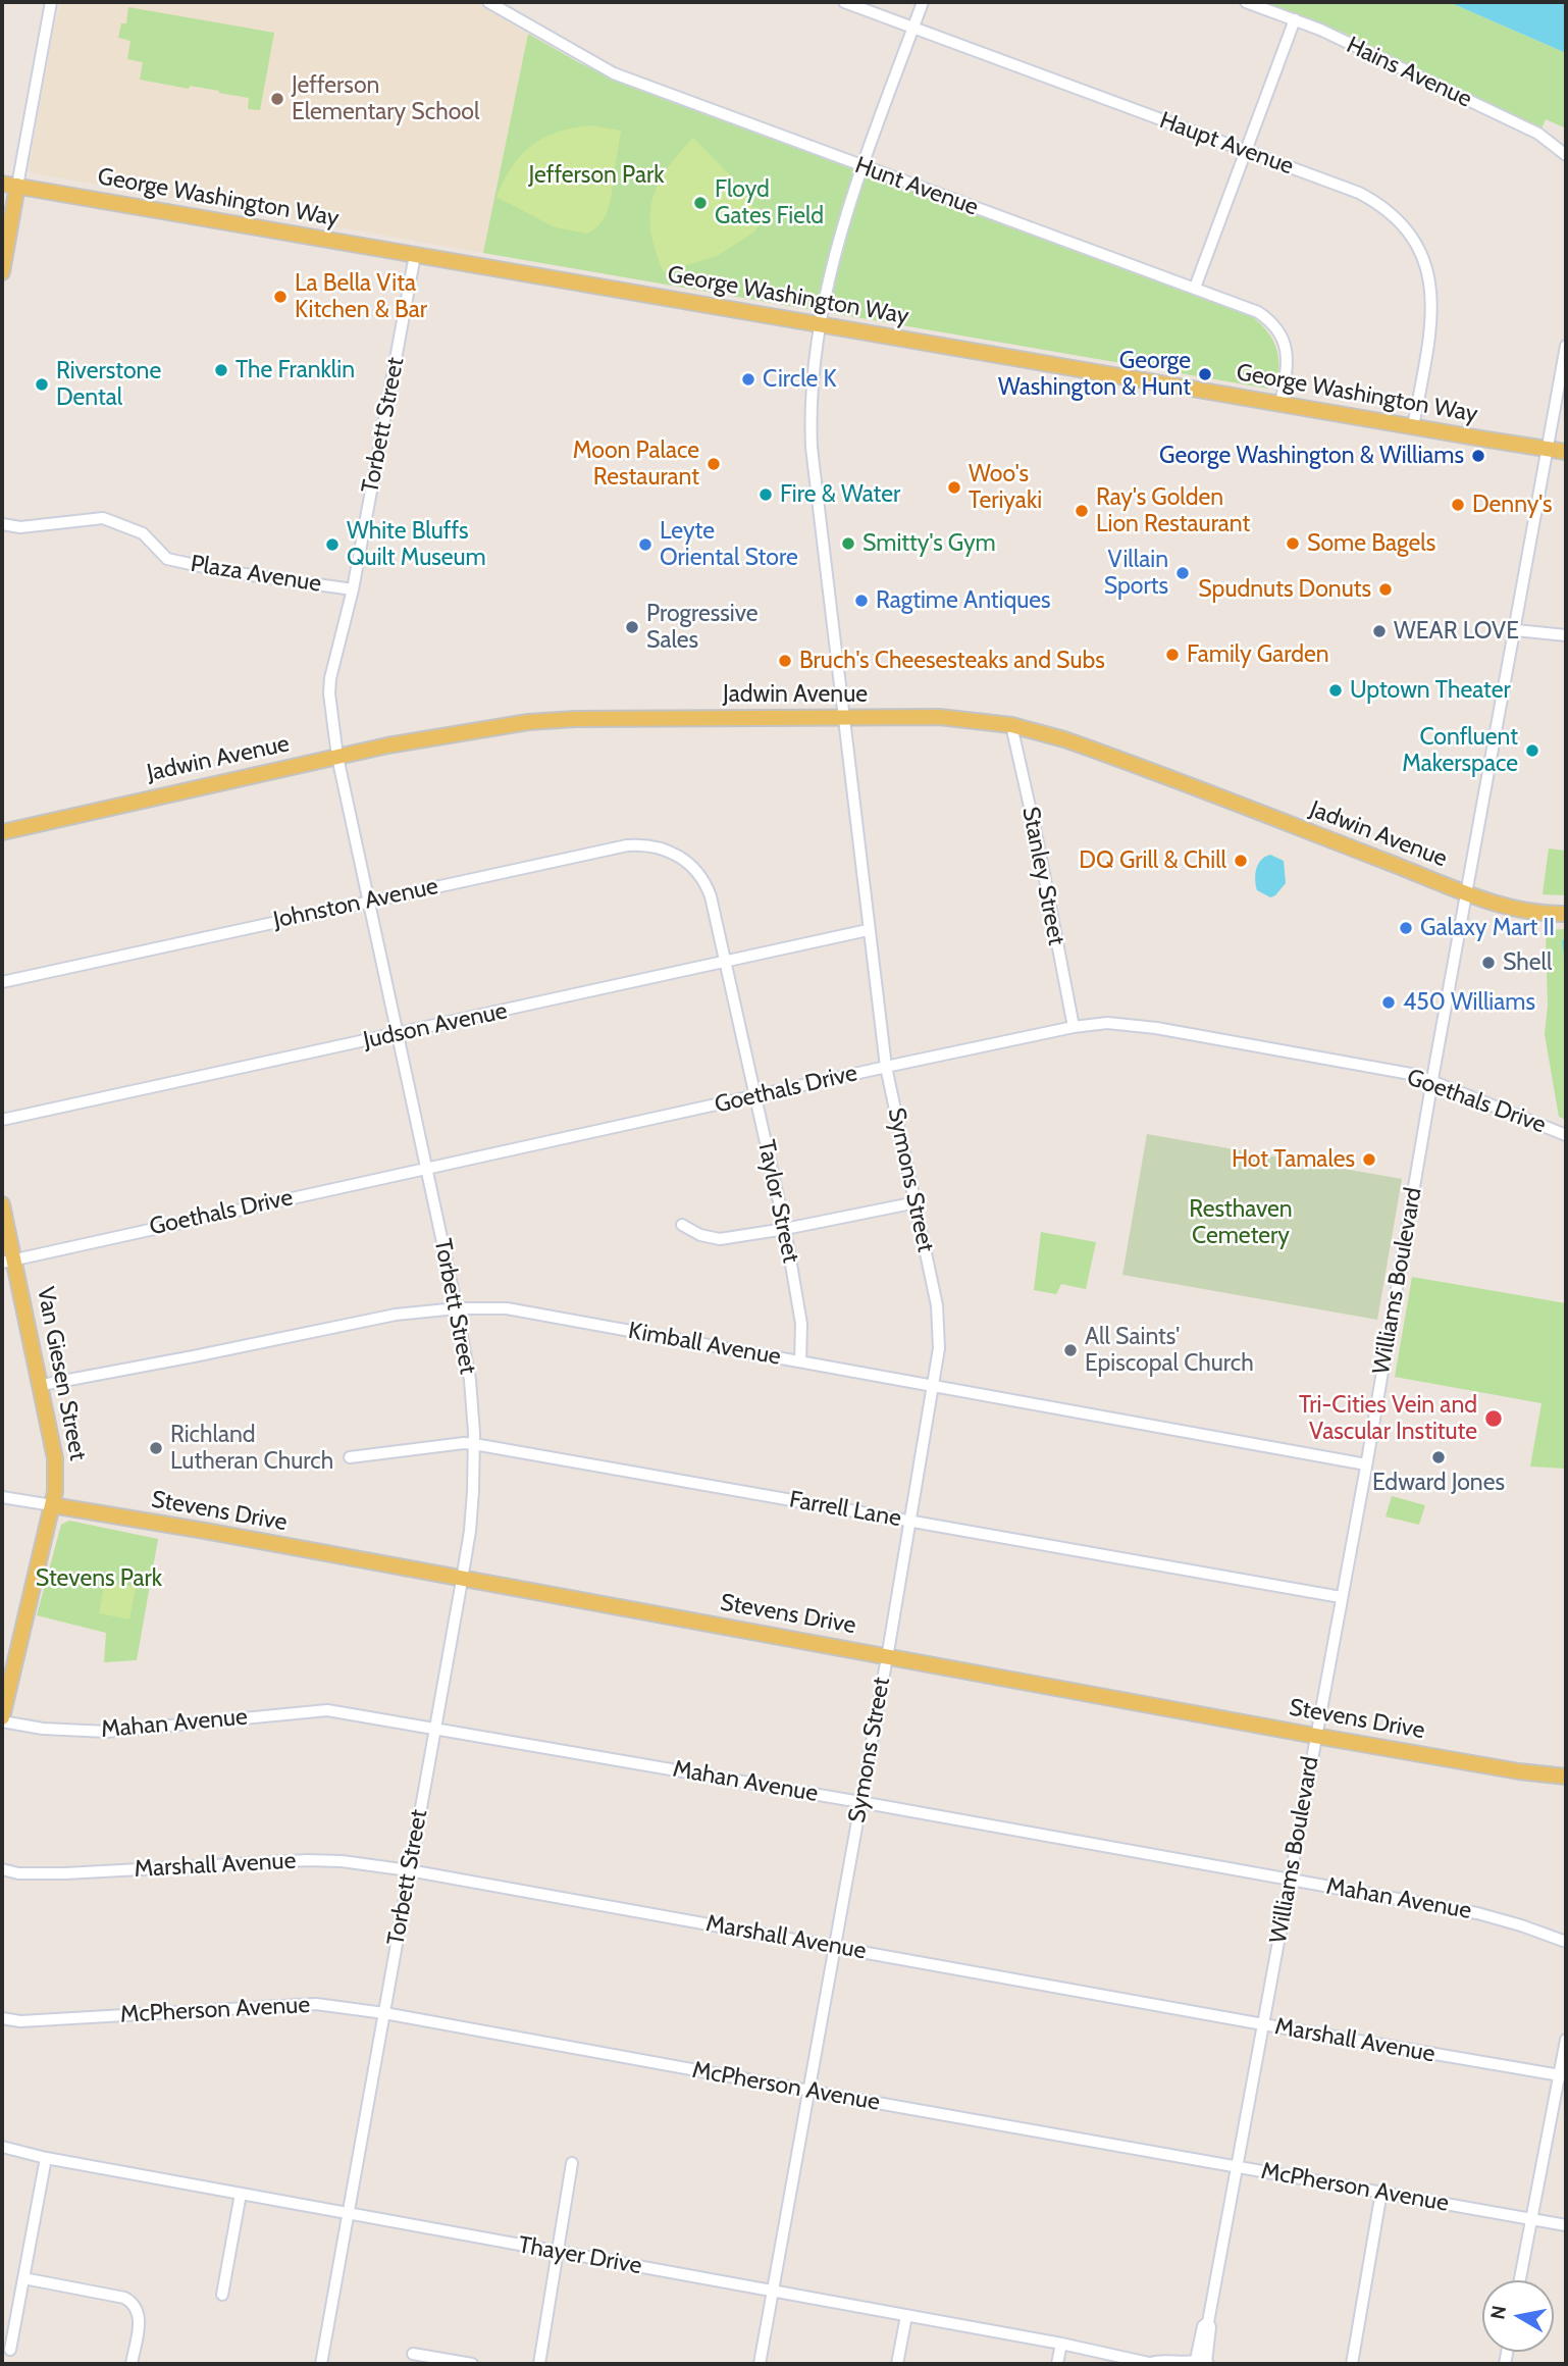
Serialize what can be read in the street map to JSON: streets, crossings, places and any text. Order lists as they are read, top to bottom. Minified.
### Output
{"streets":{"main road":["George Washington Way","Jadwin Avenue","Van Giesen Street","Stevens Drive"],"street":["Hains Avenue","Haupt Avenue","Hunt Avenue","Torbett Street","Plaza Avenue","Stanley Street","Johnston Avenue","Judson Avenue","Goethals Drive","Symons Street","Taylor Street","Williams Boulevard","Kimball Avenue","Farrell Lane","Mahan Avenue","Marshall Avenue","McPherson Avenue","Thayer Drive"]},"crossings":[["Haupt Avenue","George Washington Way"],["Haupt Avenue","Symons Street"],["Hunt Avenue","George Washington Way"],["Hunt Avenue","Symons Street"],["George Washington Way","Torbett Street"],["George Washington Way","Symons Street"],["George Washington Way","Williams Boulevard"],["Torbett Street","Plaza Avenue"],["Torbett Street","Jadwin Avenue"],["Torbett Street","Johnston Avenue"],["Torbett Street","Judson Avenue"],["Torbett Street","Goethals Drive"],["Torbett Street","Kimball Avenue"],["Torbett Street","Farrell Lane"],["Torbett Street","Stevens Drive"],["Torbett Street","Mahan Avenue"],["Torbett Street","Marshall Avenue"],["Torbett Street","McPherson Avenue"],["Torbett Street","Thayer Drive"],["Jadwin Avenue","Stanley Street"],["Jadwin Avenue","Symons Street"],["Jadwin Avenue","Williams Boulevard"],["Stanley Street","Goethals Drive"],["Johnston Avenue","Taylor Street"],["Judson Avenue","Symons Street"],["Judson Avenue","Taylor Street"],["Goethals Drive","Symons Street"],["Goethals Drive","Taylor Street"],["Goethals Drive","Williams Boulevard"],["Goethals Drive","Van Giesen Street"],["Symons Street","Kimball Avenue"],["Symons Street","Farrell Lane"],["Symons Street","Stevens Drive"],["Symons Street","Mahan Avenue"],["Symons Street","Marshall Avenue"],["Symons Street","McPherson Avenue"],["Symons Street","Thayer Drive"],["Taylor Street","Kimball Avenue"],["Williams Boulevard","Kimball Avenue"],["Williams Boulevard","Farrell Lane"],["Williams Boulevard","Stevens Drive"],["Williams Boulevard","Mahan Avenue"],["Williams Boulevard","Marshall Avenue"],["Williams Boulevard","McPherson Avenue"],["Williams Boulevard","Thayer Drive"],["Kimball Avenue","Van Giesen Street"],["Van Giesen Street","Stevens Drive"],["Van Giesen Street","Mahan Avenue"]],"parks":["Jefferson Park","Resthaven Cemetery","Stevens Park"],"places":["Jefferson Elementary School","Floyd Gates Field","La Bella Vita Kitchen & Bar","The Franklin","George Washington & Hunt","Circle K","Riverstone Dental","George Washington & Williams","Moon Palace Restaurant","Woo's Teriyaki","Fire & Water","Denny's","Ray's Golden Lion Restaurant","Smitty's Gym","Some Bagels","White Bluffs Quilt Museum","Leyte Oriental Store","Villain Sports","Spudnuts Donuts","Ragtime Antiques","Progressive Sales","WEAR LOVE","Family Garden","Bruch's Cheesesteaks and Subs","Uptown Theater","Confluent Makerspace","DQ Grill & Chill","Galaxy Mart II","Shell","450 Williams","Hot Tamales","All Saints' Episcopal Church","Tri-Cities Vein and Vascular Institute","Richland Lutheran Church","Edward Jones"],"north":"left"}
